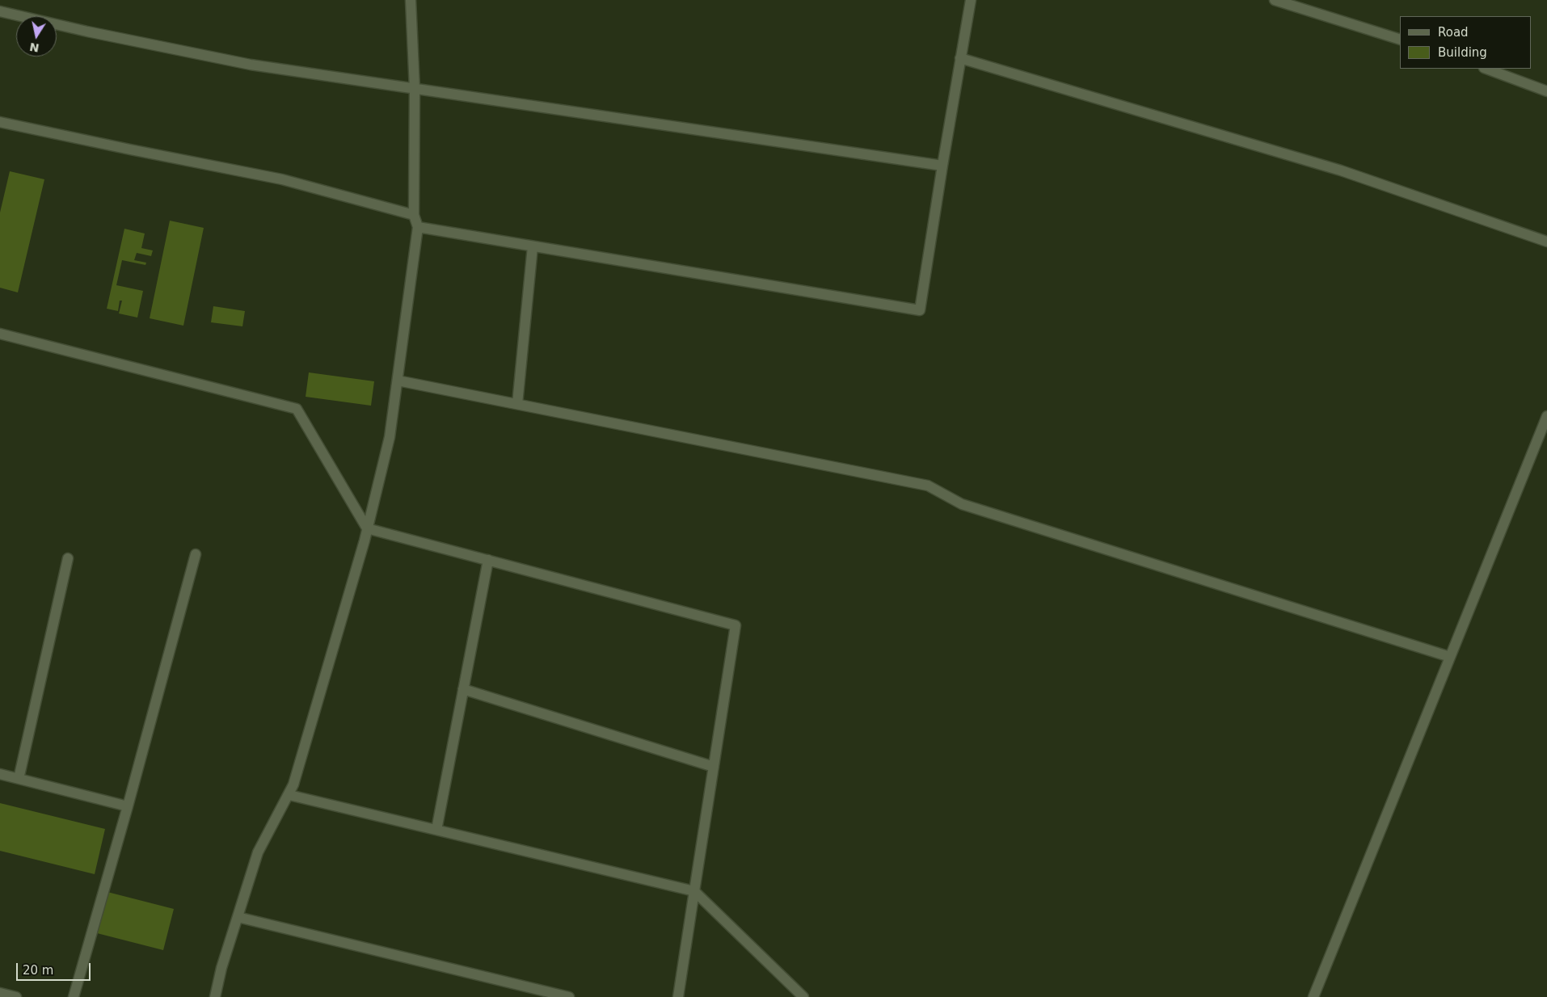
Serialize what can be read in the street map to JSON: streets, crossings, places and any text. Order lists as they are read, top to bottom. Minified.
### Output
{"legend":["Road","Building"],"scale_bar":"20 m","north":"bottom"}
